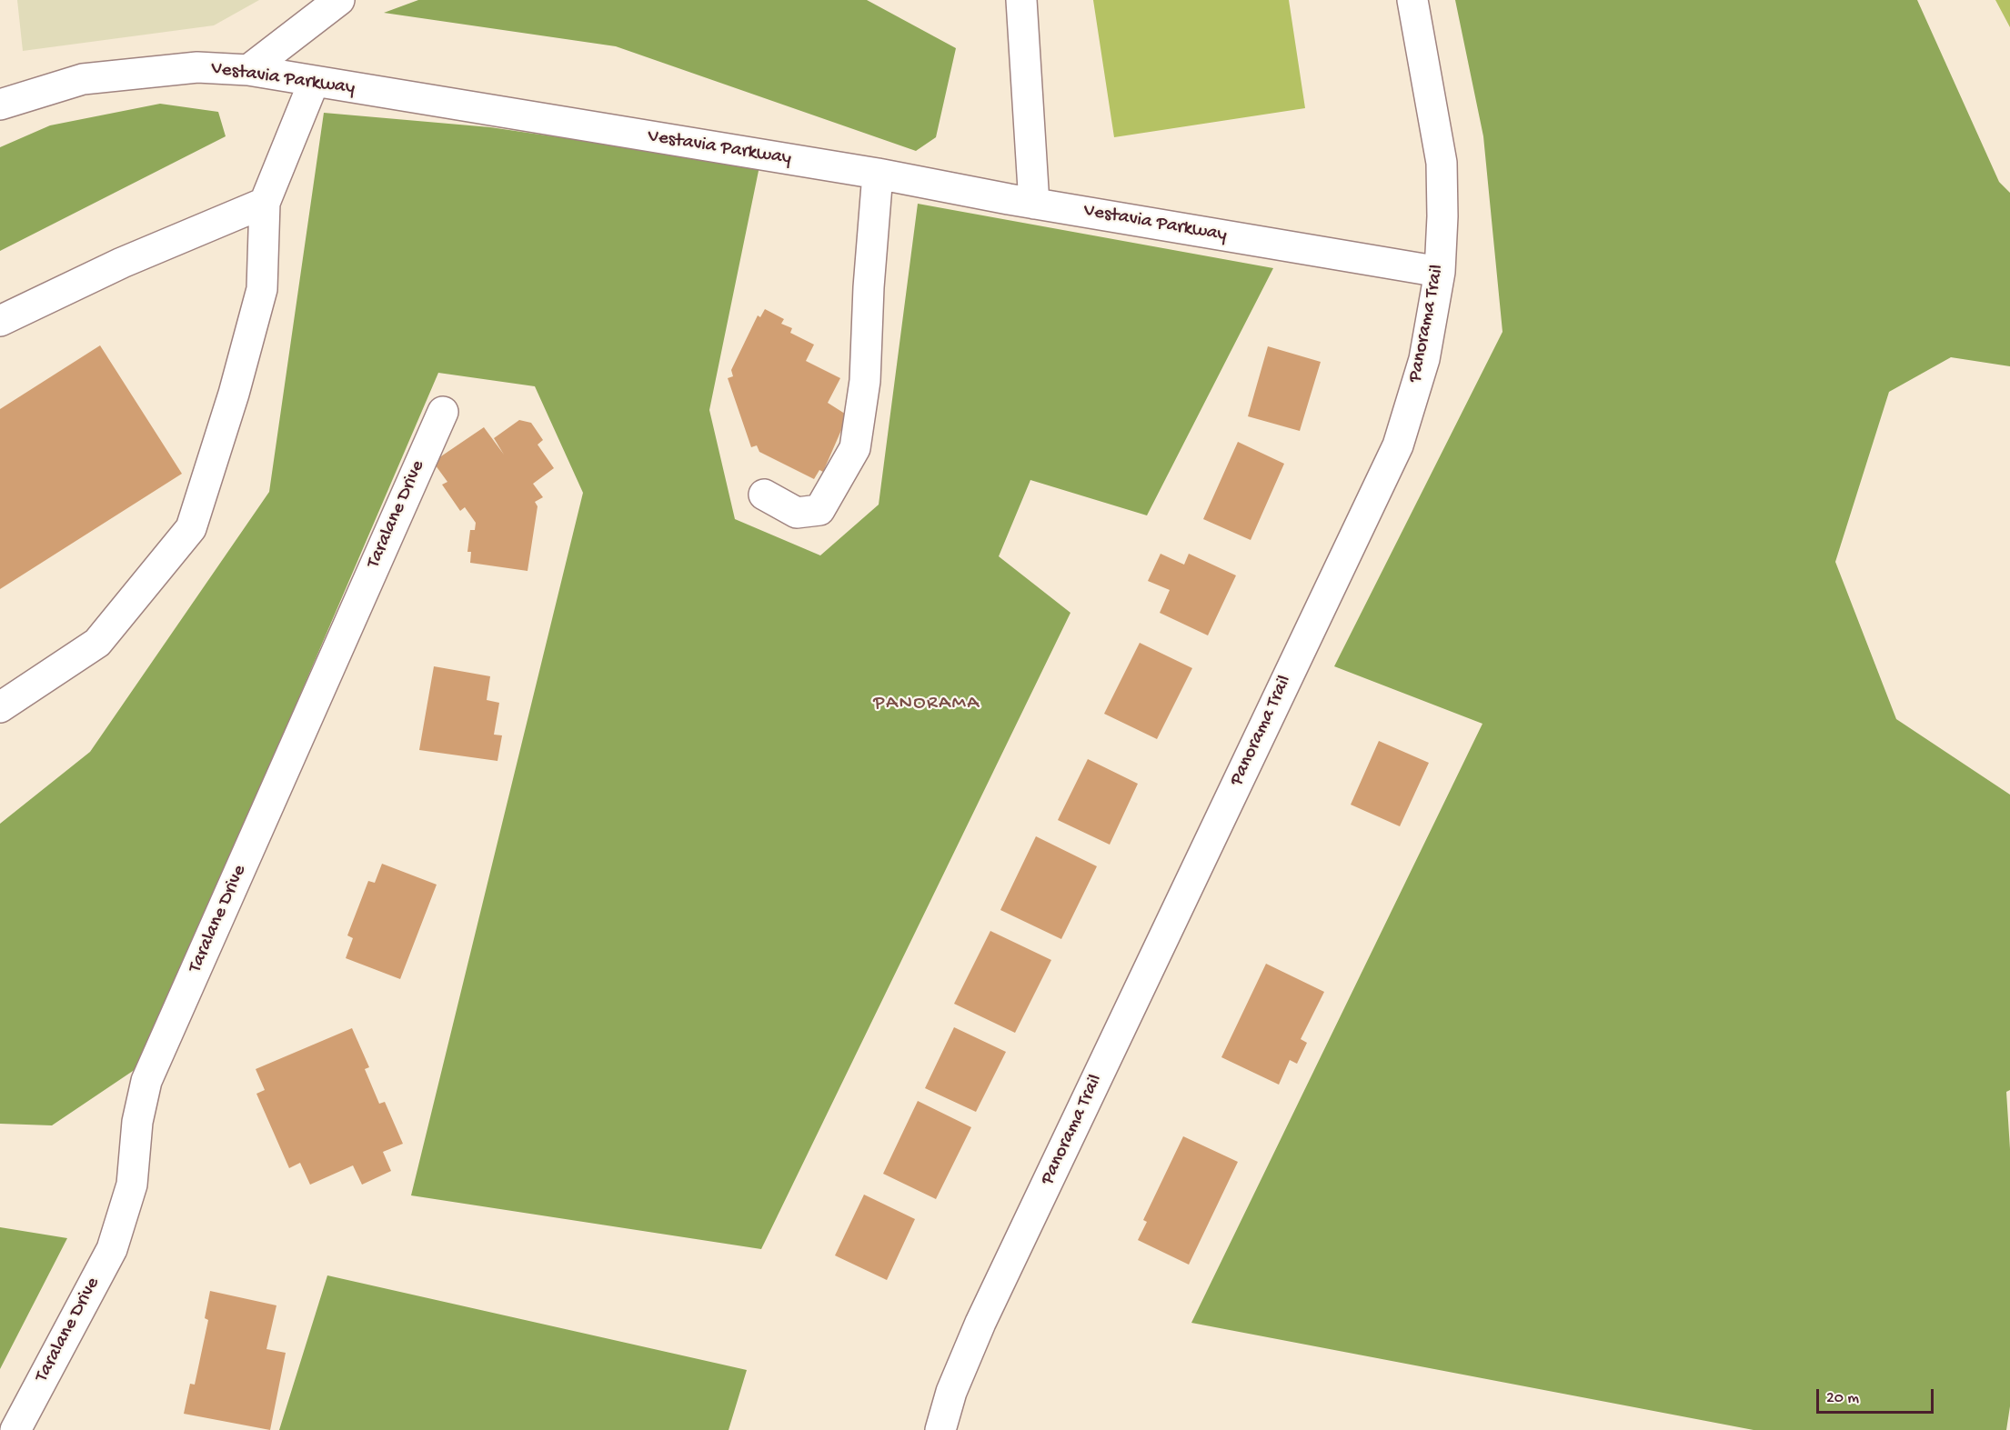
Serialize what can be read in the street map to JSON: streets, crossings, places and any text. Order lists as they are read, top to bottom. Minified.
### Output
{"streets":{"street":["Vestavia Parkway","Panorama Trail","Taralane Drive"]},"crossings":[["Vestavia Parkway","Panorama Trail"]],"districts":["PANORAMA"],"scale_bar":"20 m"}
